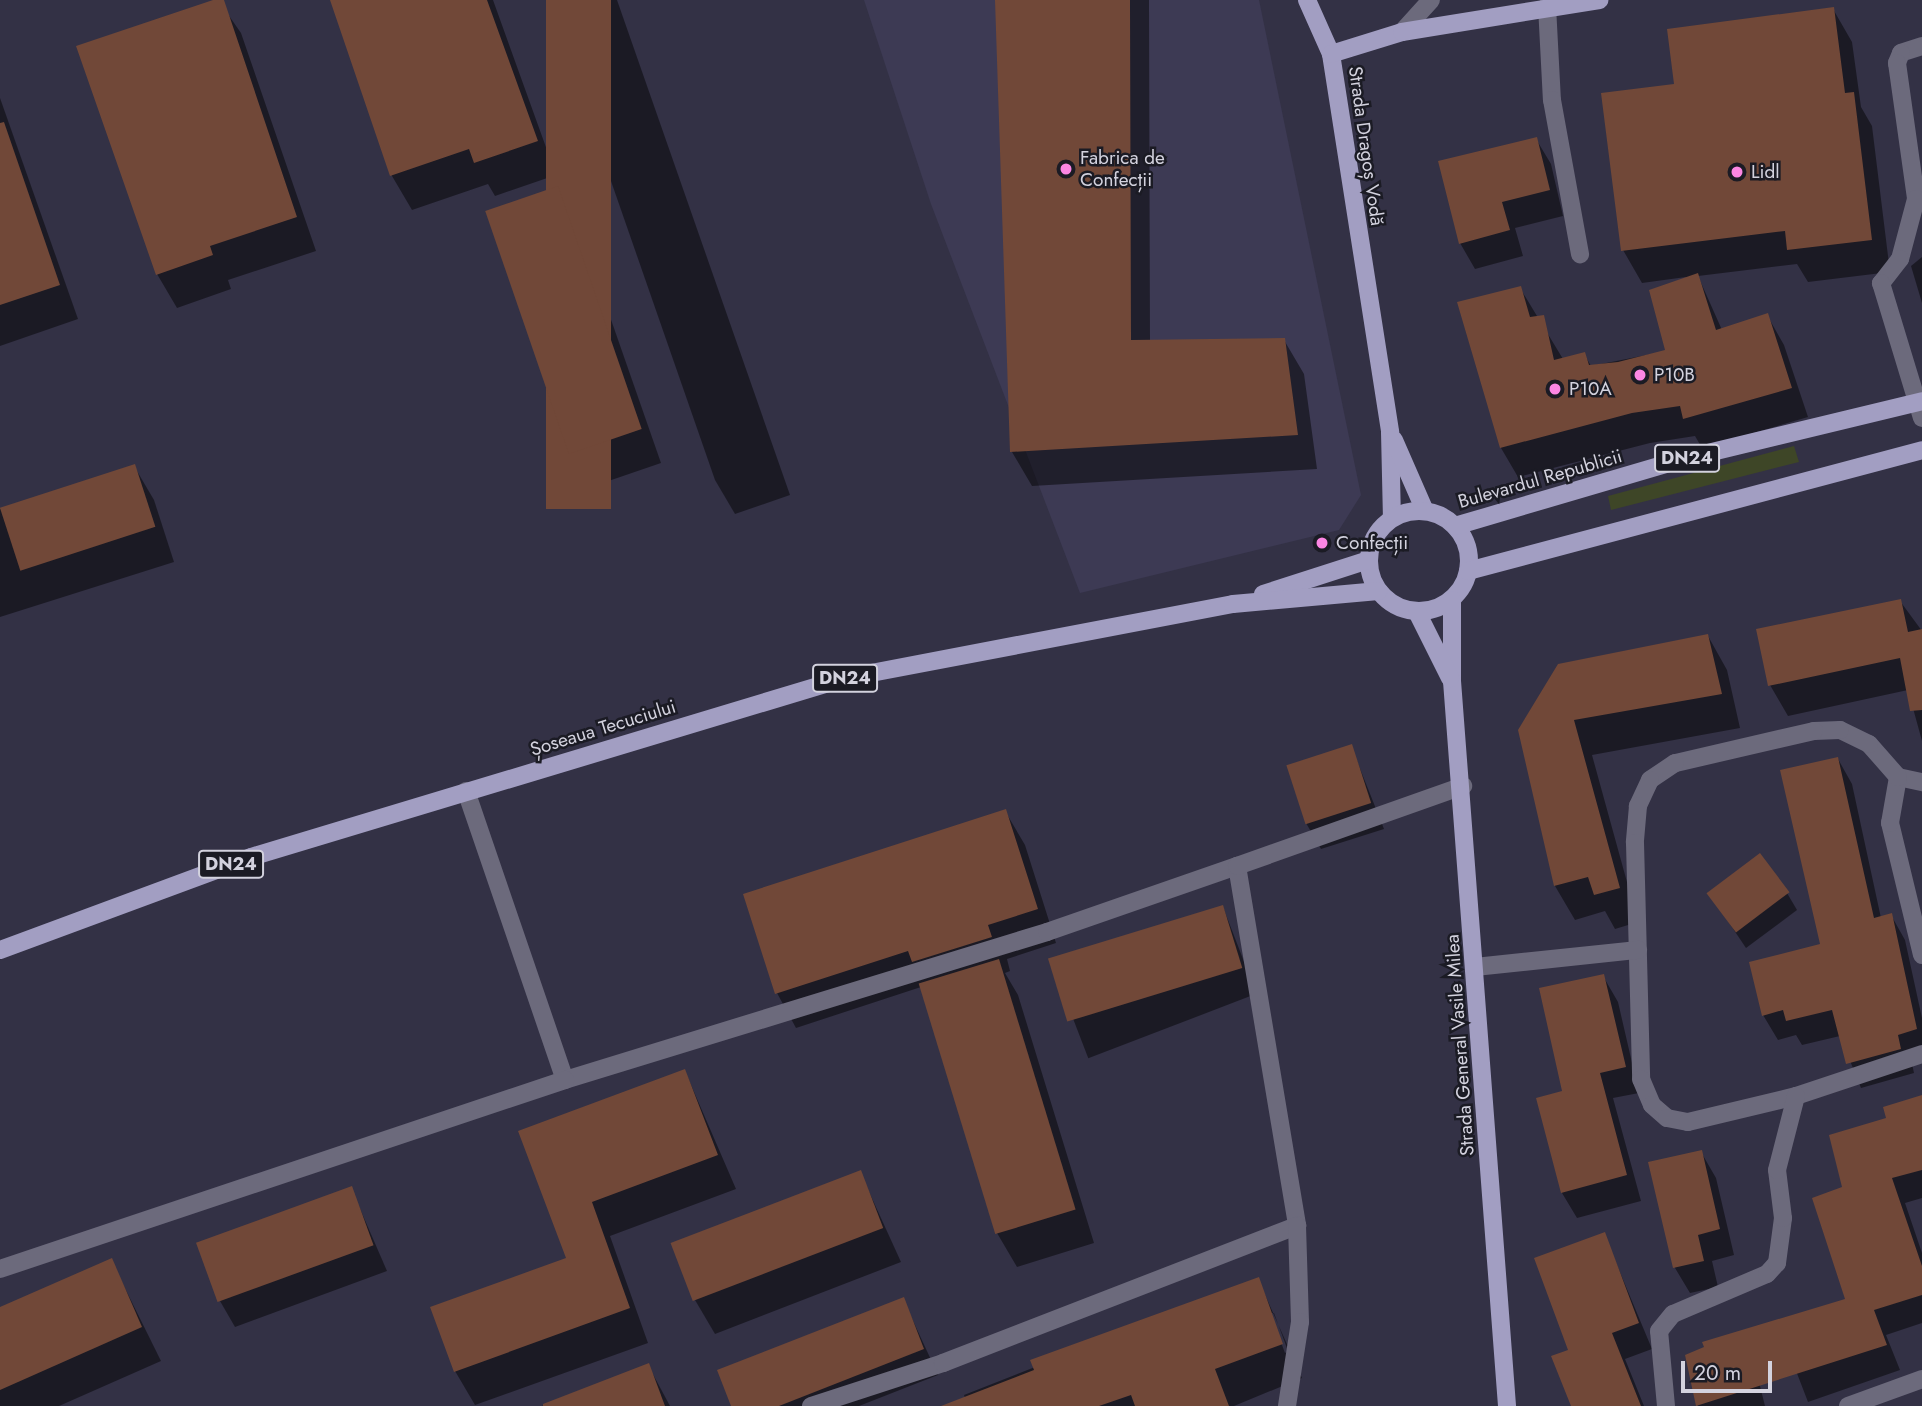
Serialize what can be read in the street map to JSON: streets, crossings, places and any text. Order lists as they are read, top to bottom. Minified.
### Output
{"streets":{"main road":["Strada Dragoș Vodă","DN24","Bulevardul Republicii","Șoseaua Tecuciului","Strada General Vasile Milea"]},"crossings":[["Strada Dragoș Vodă","DN24"],["Strada Dragoș Vodă","Bulevardul Republicii"],["Strada Dragoș Vodă","Șoseaua Tecuciului"],["Strada Dragoș Vodă","Strada General Vasile Milea"],["DN24","Bulevardul Republicii"],["DN24","Șoseaua Tecuciului"],["DN24","Strada General Vasile Milea"],["Bulevardul Republicii","Șoseaua Tecuciului"],["Bulevardul Republicii","Strada General Vasile Milea"],["Șoseaua Tecuciului","Strada General Vasile Milea"]],"places":["Fabrica de Confecții","Lidl","P10B","P10A","Confecții"],"scale_bar":"20 m"}
